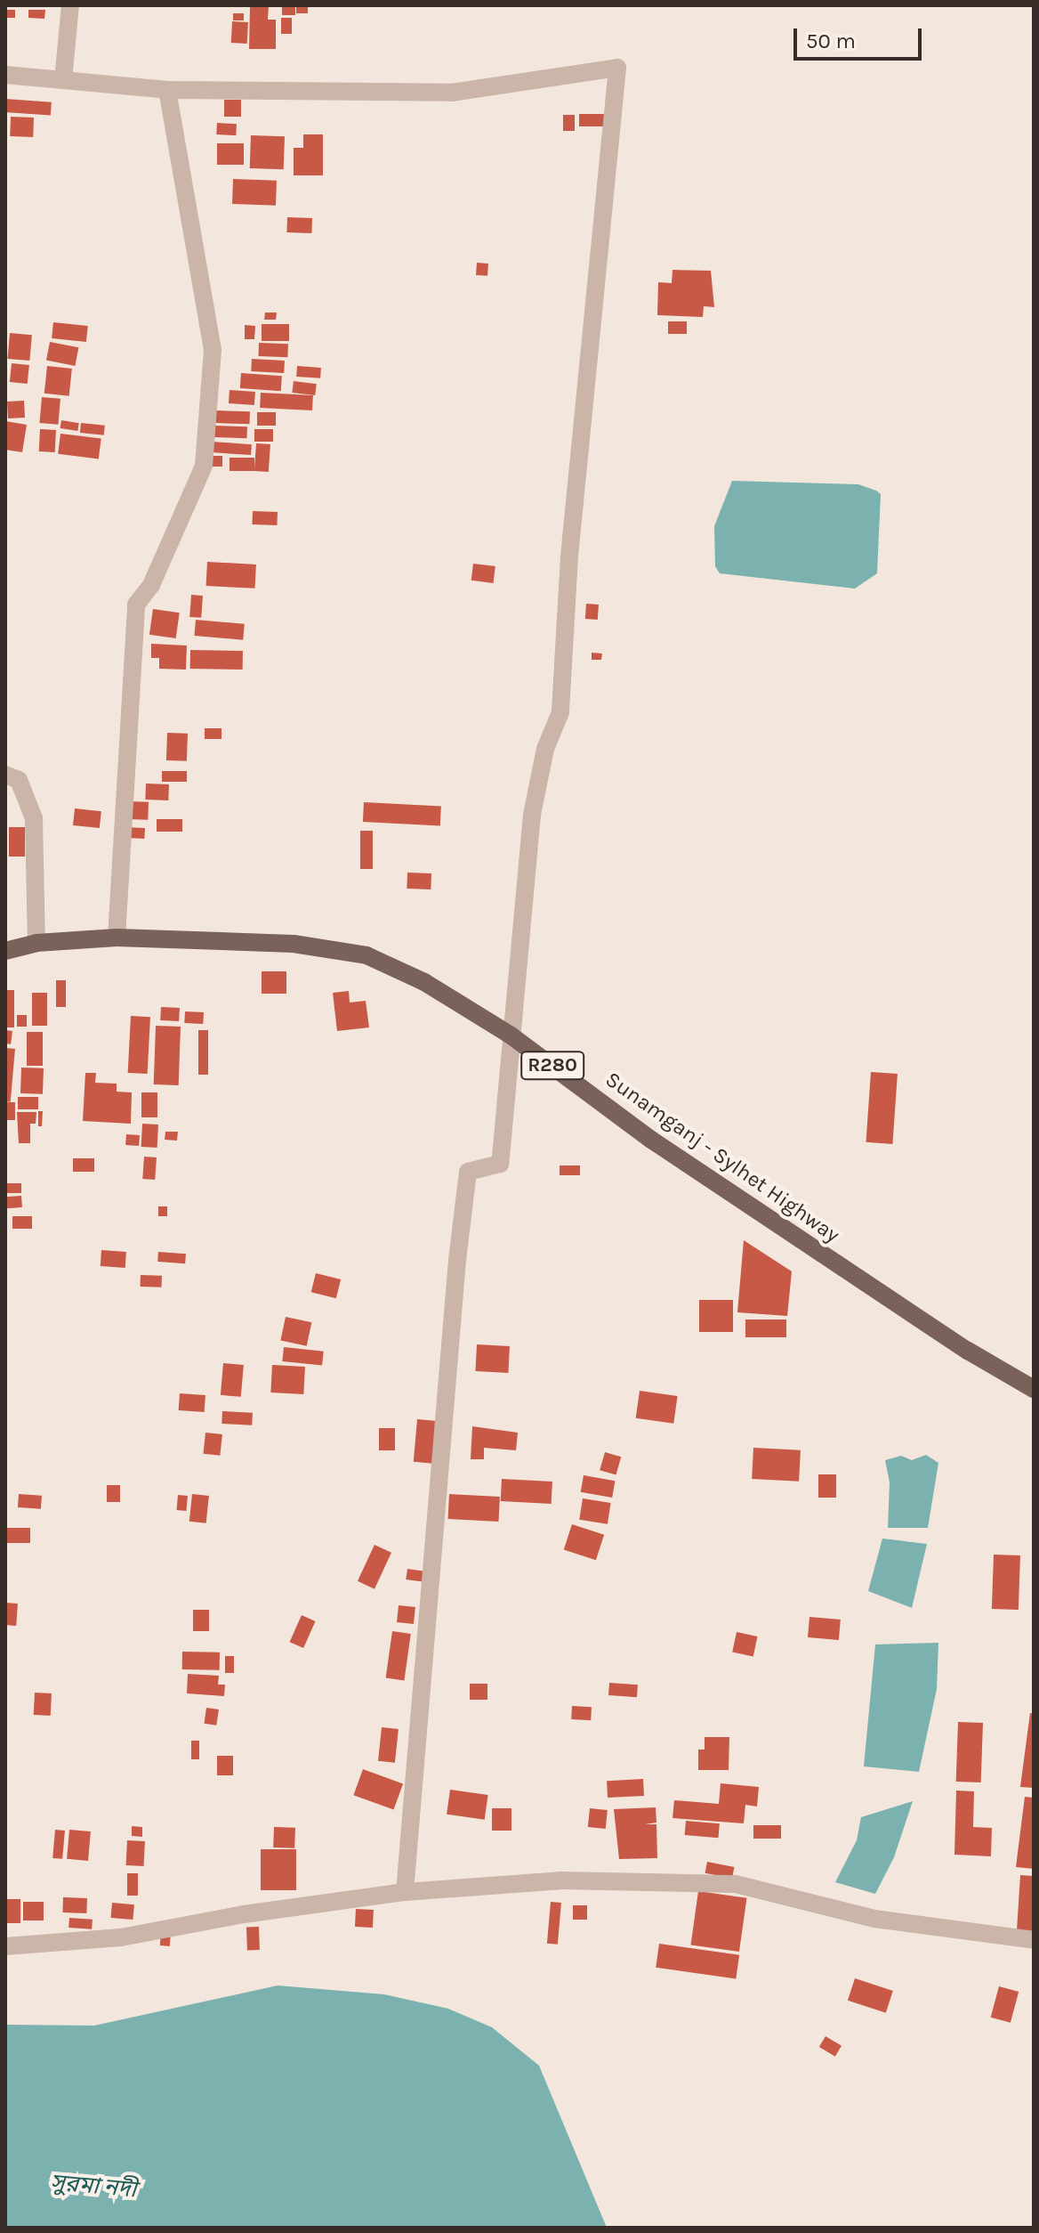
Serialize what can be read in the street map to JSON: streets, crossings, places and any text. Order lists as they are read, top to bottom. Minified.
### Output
{"streets":{"main road":["R280","Sunamganj - Sylhet Highway"]},"water":["সুরমা নদী"],"scale_bar":"50 m"}
